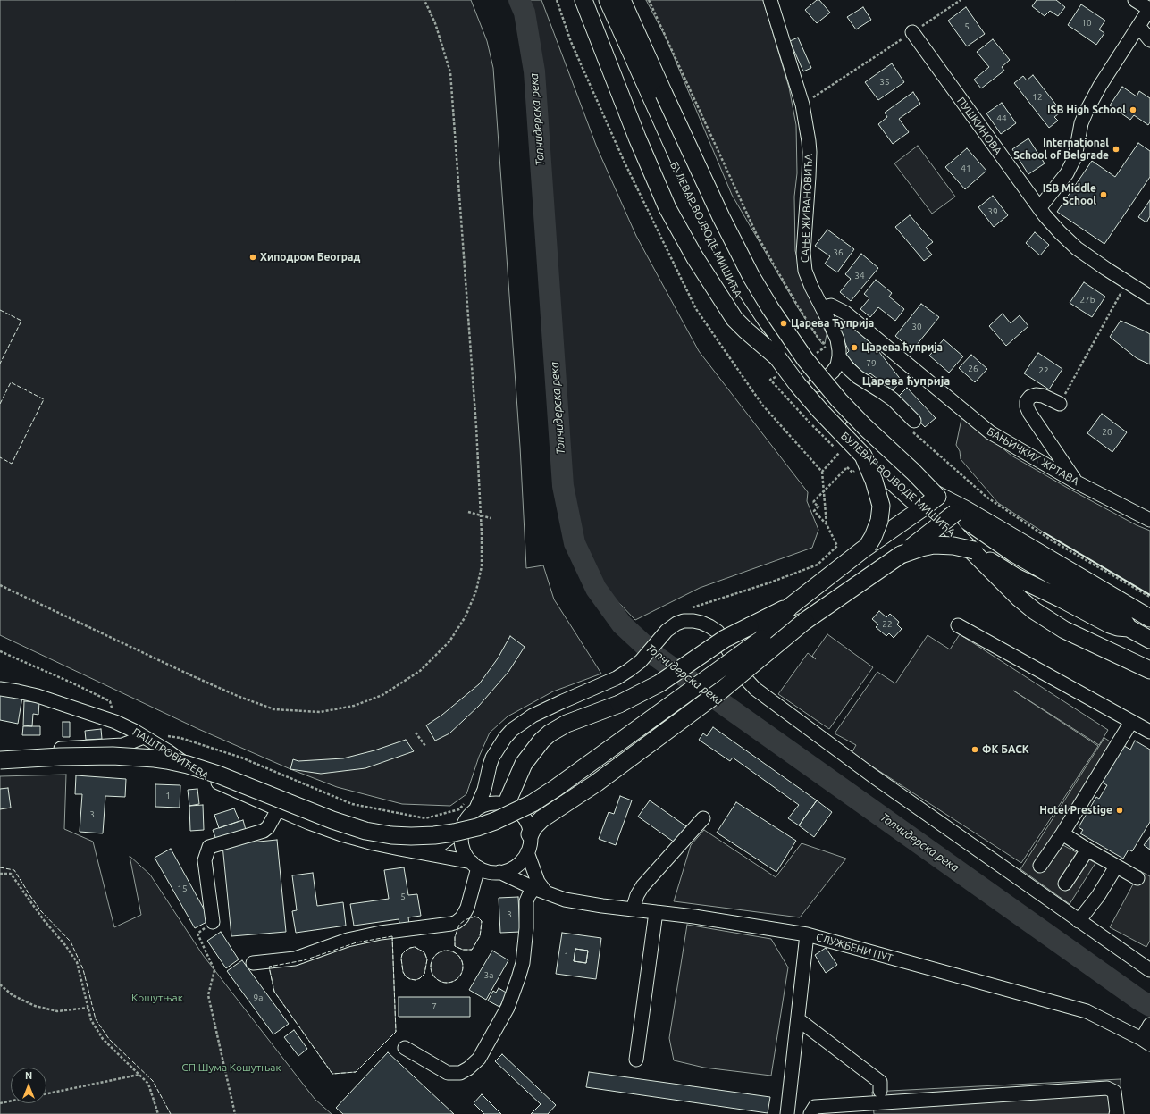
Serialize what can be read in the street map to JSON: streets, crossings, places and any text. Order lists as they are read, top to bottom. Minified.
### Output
{"streets":{"main road":["БУЛЕВАР ВОЈВОДЕ МИШИЋА"],"street":["ПУШКИНОВА","САЊЕ ЖИВАНОВИЋА","БАЊИЧКИХ ЖРТАВА","ПАШТРОВИЋЕВА","СЛУЖБЕНИ ПУТ"]},"crossings":[["САЊЕ ЖИВАНОВИЋА","БАЊИЧКИХ ЖРТАВА"],["ПАШТРОВИЋЕВА","СЛУЖБЕНИ ПУТ"]],"districts":["Царева ћуприја"],"water":["Топчидерска река"],"parks":["Кошутњак","СП Шума Кошутњак"],"places":["ISB High School","International School of Belgrade","ISB Middle School","Хиподром Београд","Царева Ћуприја","Царева ћуприја","ФК БАСК","Hotel Prestige"],"house_numbers":["10","5","35","12","44","41","39","36","34","27b","30","79","26","22","20","22","1","3","15","5","3","1","3a","9a","7"],"north":"top"}
